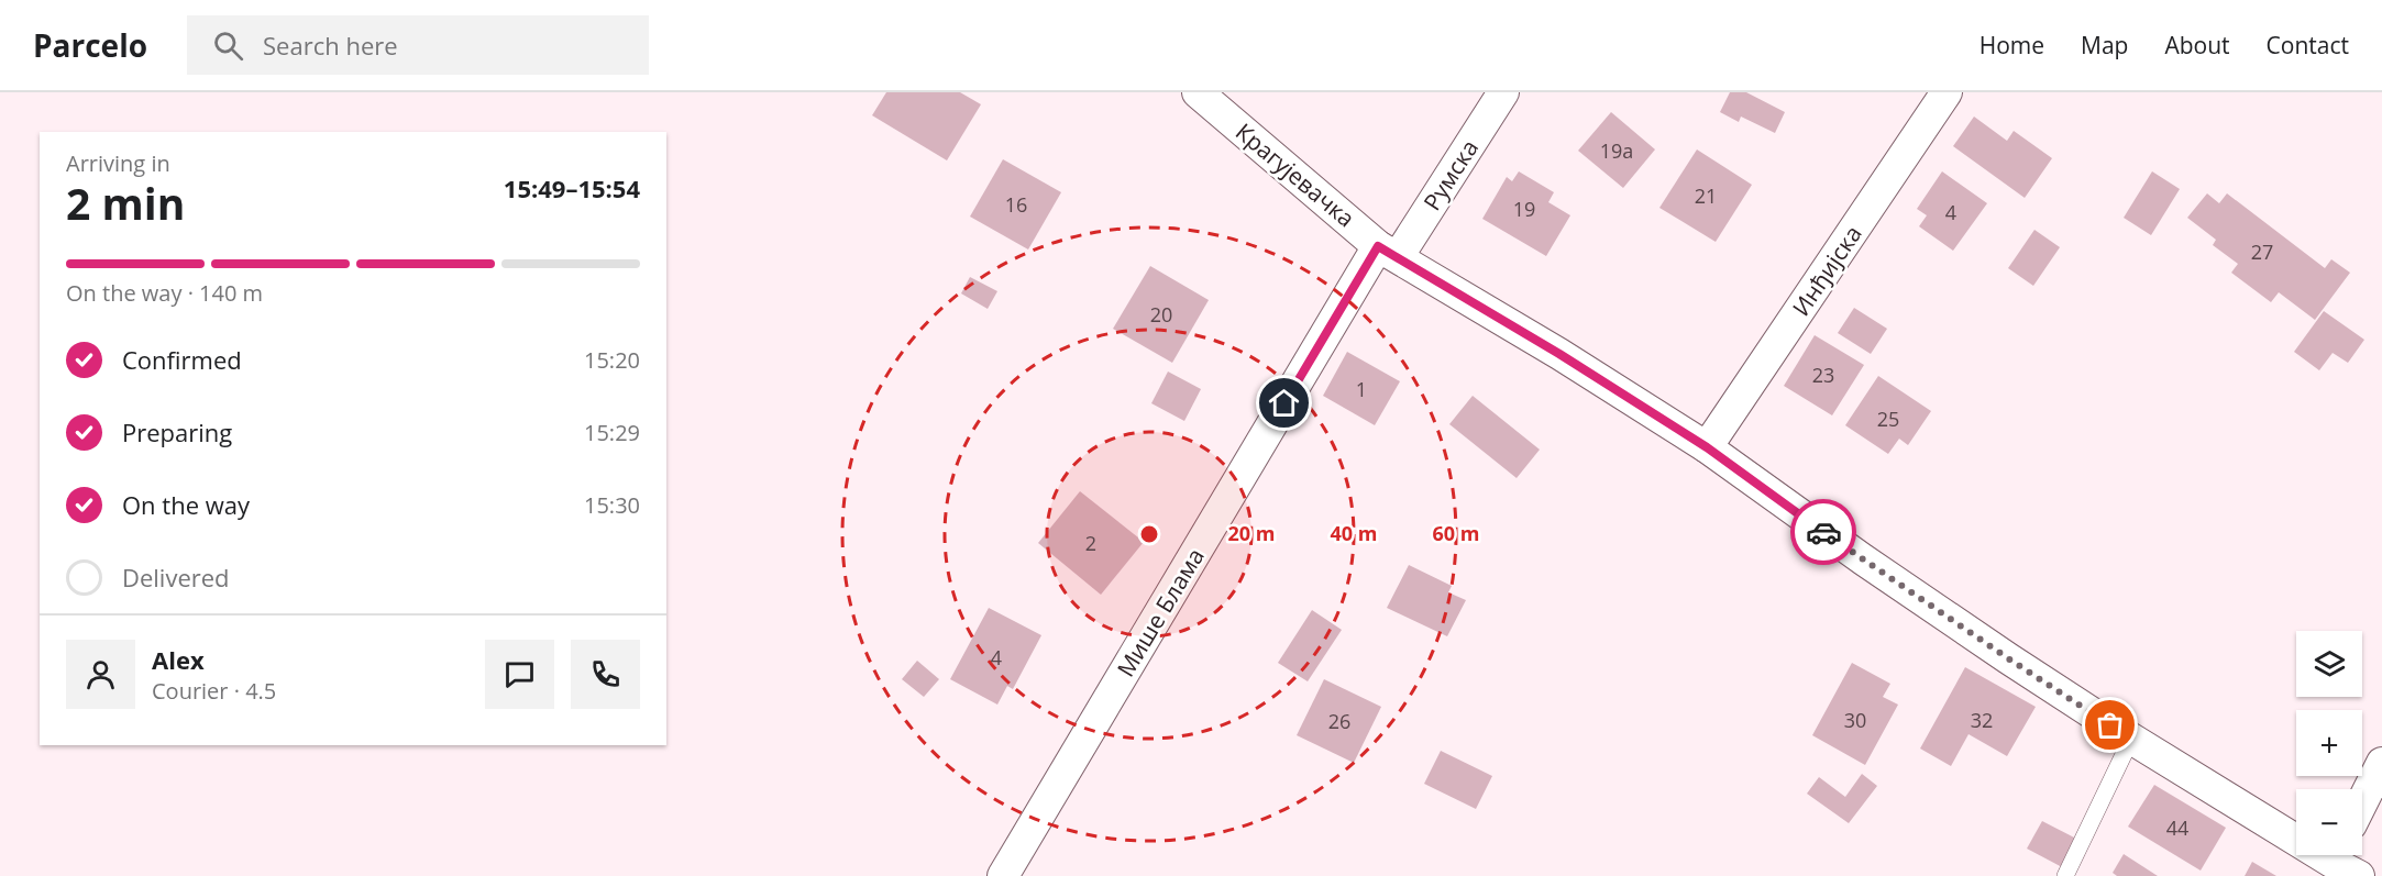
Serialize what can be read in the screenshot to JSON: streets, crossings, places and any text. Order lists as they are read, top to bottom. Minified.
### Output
{"streets":{"street":["Крагујевачка","Румска","Инђијска","Мише Блама"]},"crossings":[["Крагујевачка","Румска"],["Крагујевачка","Инђијска"],["Крагујевачка","Мише Блама"],["Румска","Мише Блама"]],"house_numbers":["19a","21","16","19","4","27","20","23","1","25","2","4","30","32","26","44"],"page":{"header":"Parcelo","search":"Search here","nav":["Home","Map","About","Contact"],"heading":["2 min","Arriving in","15:49–15:54"],"panel":["Alex","Courier · 4.5"],"bar":"On the way · 140 m","list":[["Confirmed","15:20"],["Preparing","15:29"],["On the way","15:30"],"Delivered"],"map_buttons":["+","−"]},"rings":["20 m","40 m","60 m"]}
